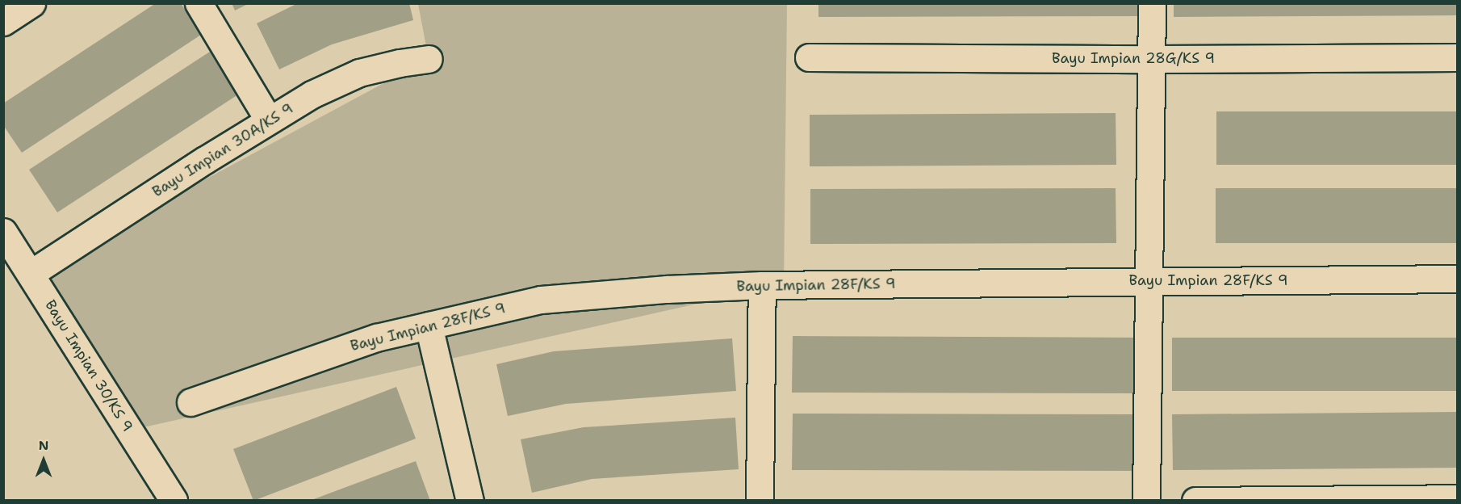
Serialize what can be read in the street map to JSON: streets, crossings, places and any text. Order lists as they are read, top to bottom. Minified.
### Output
{"streets":{"street":["Bayu Impian 28G/KS 9","Bayu Impian 30A/KS 9","Bayu Impian 28F/KS 9","Bayu Impian 30/KS 9"]},"crossings":[["Bayu Impian 30A/KS 9","Bayu Impian 30/KS 9"]],"north":"top"}
